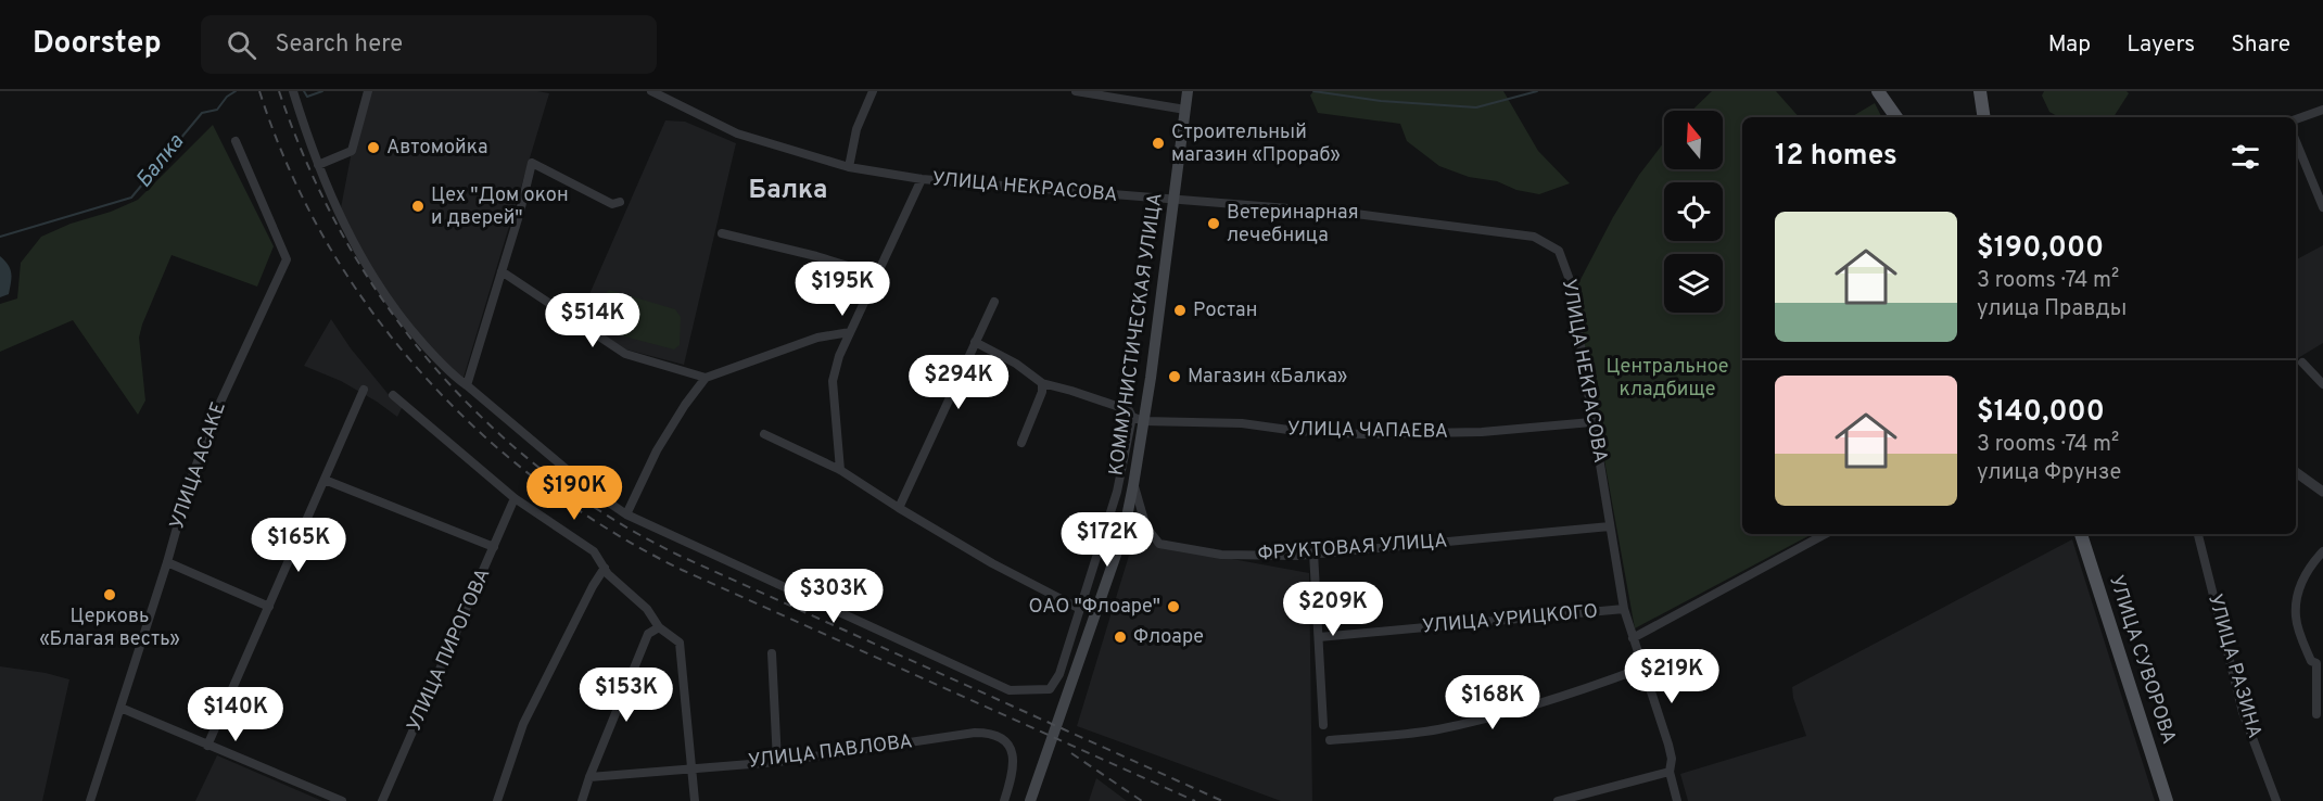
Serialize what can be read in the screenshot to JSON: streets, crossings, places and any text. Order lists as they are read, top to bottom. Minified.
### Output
{"streets":{"main road":["КОММУНИСТИЧЕСКАЯ УЛИЦА","УЛИЦА СУВОРОВА"],"street":["УЛИЦА НЕКРАСОВА","УЛИЦА ЧАПАЕВА","УЛИЦА АСАКЕ","ФРУКТОВАЯ УЛИЦА","УЛИЦА УРИЦКОГО","УЛИЦА ПИРОГОВА","УЛИЦА РАЗИНА","УЛИЦА ПАВЛОВА"]},"crossings":[["УЛИЦА НЕКРАСОВА","КОММУНИСТИЧЕСКАЯ УЛИЦА"],["УЛИЦА НЕКРАСОВА","УЛИЦА ЧАПАЕВА"],["УЛИЦА НЕКРАСОВА","ФРУКТОВАЯ УЛИЦА"],["УЛИЦА НЕКРАСОВА","УЛИЦА УРИЦКОГО"],["КОММУНИСТИЧЕСКАЯ УЛИЦА","УЛИЦА ЧАПАЕВА"],["КОММУНИСТИЧЕСКАЯ УЛИЦА","ФРУКТОВАЯ УЛИЦА"]],"districts":["Балка"],"water":["Балка"],"parks":["Центральное кладбище"],"places":["Строительный магазин «Прораб»","Автомойка","Цех \"Дом окон и дверей\"","Ветеринарная лечебница","Ростан","Магазин «Балка»","Церковь «Благая весть»","ОАО \"Флоаре\"","Флоаре"],"north":"top","page":{"header":"Doorstep","search":"Search here","nav":["Map","Layers","Share"],"heading":"12 homes","list":[{"name":"$190,000","note":"3 rooms · 74 m² · улица Правды"},{"name":"$140,000","note":"3 rooms · 74 m² · улица Фрунзе"}],"price":["$195K","$514K","$294K","$190K","$172K","$165K","$303K","$209K","$219K","$153K","$168K","$140K"]}}
